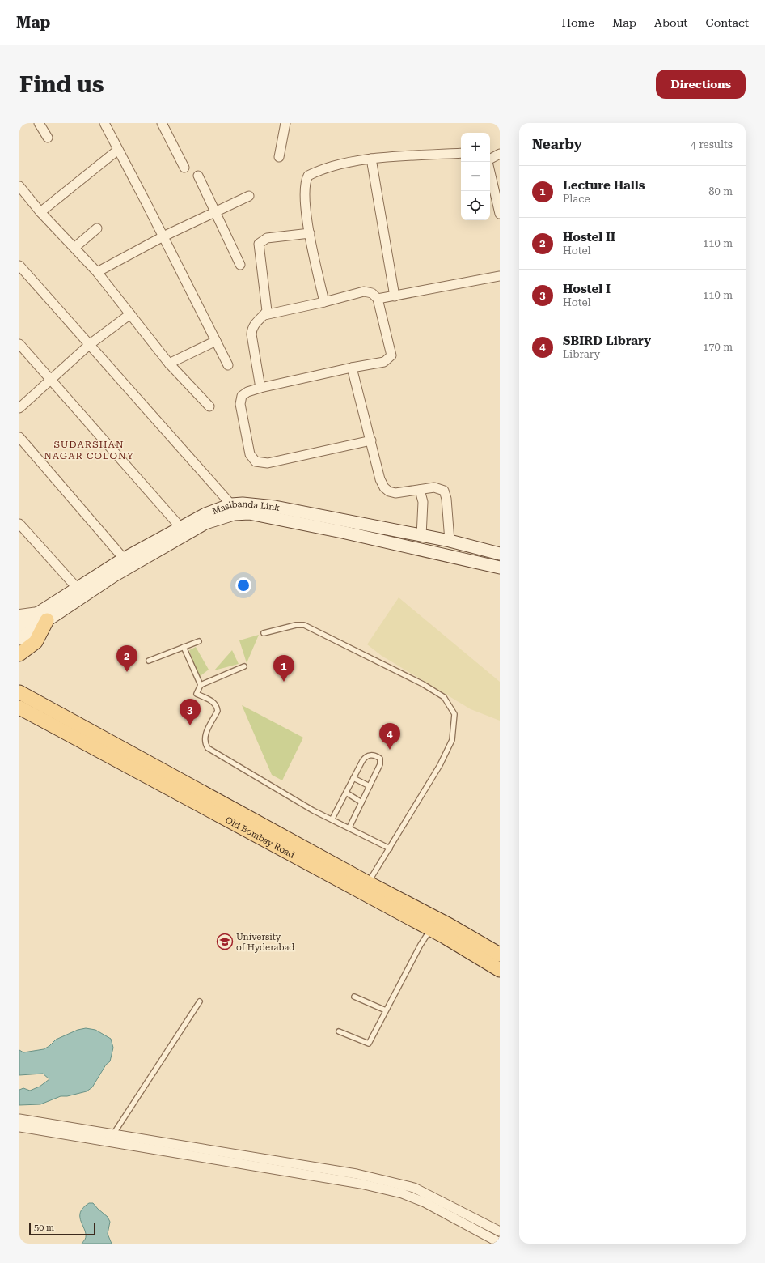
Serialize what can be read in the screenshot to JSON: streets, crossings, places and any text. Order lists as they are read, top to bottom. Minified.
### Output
{"streets":{"main road":["Masibanda Link","Old Bombay Road"]},"districts":["SUDARSHAN NAGAR COLONY"],"places":{"school or university":["University of Hyderabad"]},"scale_bar":"50 m","page":{"header":"Map","nav":["Home","Map","About","Contact"],"buttons":"Directions","title":"Find us","heading":["Nearby","4 results"],"map_buttons":["+","−"],"list":[{"mark":"1","name":"Lecture Halls","note":"Place","value":"80 m"},{"mark":"2","name":"Hostel II","note":"Hotel","value":"110 m"},{"mark":"3","name":"Hostel I","note":"Hotel","value":"110 m"},{"mark":"4","name":"SBIRD Library","note":"Library","value":"170 m"}],"pins":["2","1","3","4"],"scale":"50 m"}}
